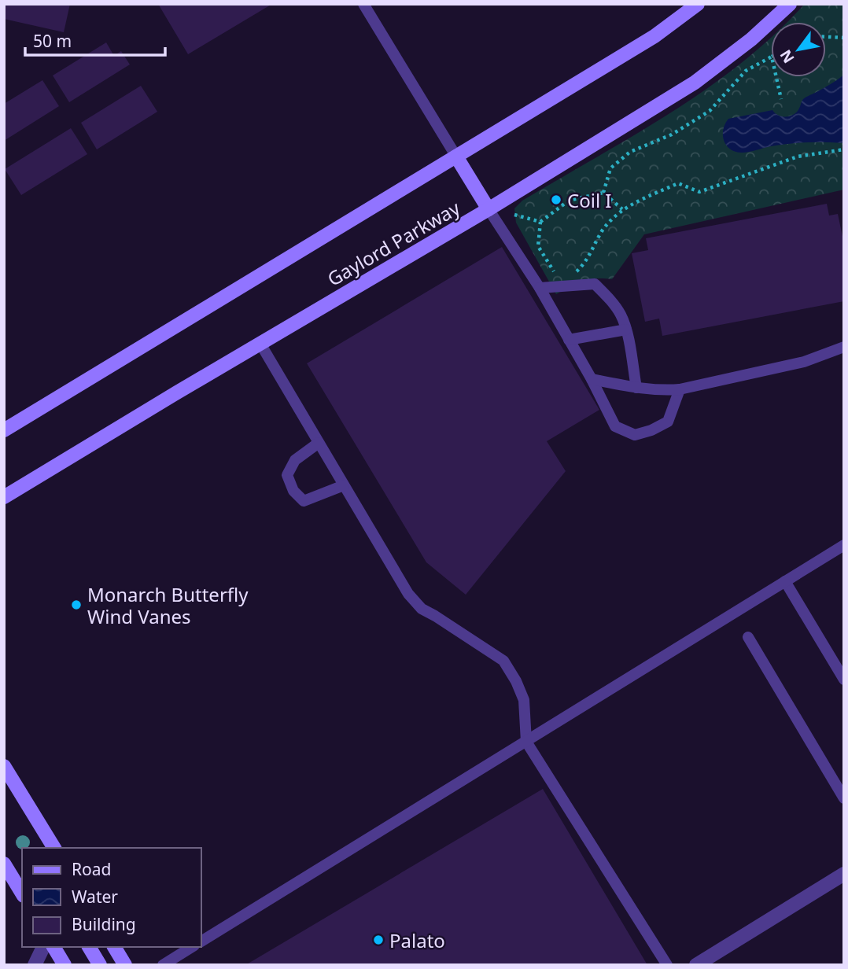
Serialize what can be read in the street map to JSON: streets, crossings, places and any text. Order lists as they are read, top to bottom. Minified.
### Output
{"streets":{"street":["Gaylord Parkway"]},"places":["Coil I","Monarch Butterfly Wind Vanes","Palato"],"legend":["Road","Water","Building"],"scale_bar":"50 m","north":"bottom left"}
